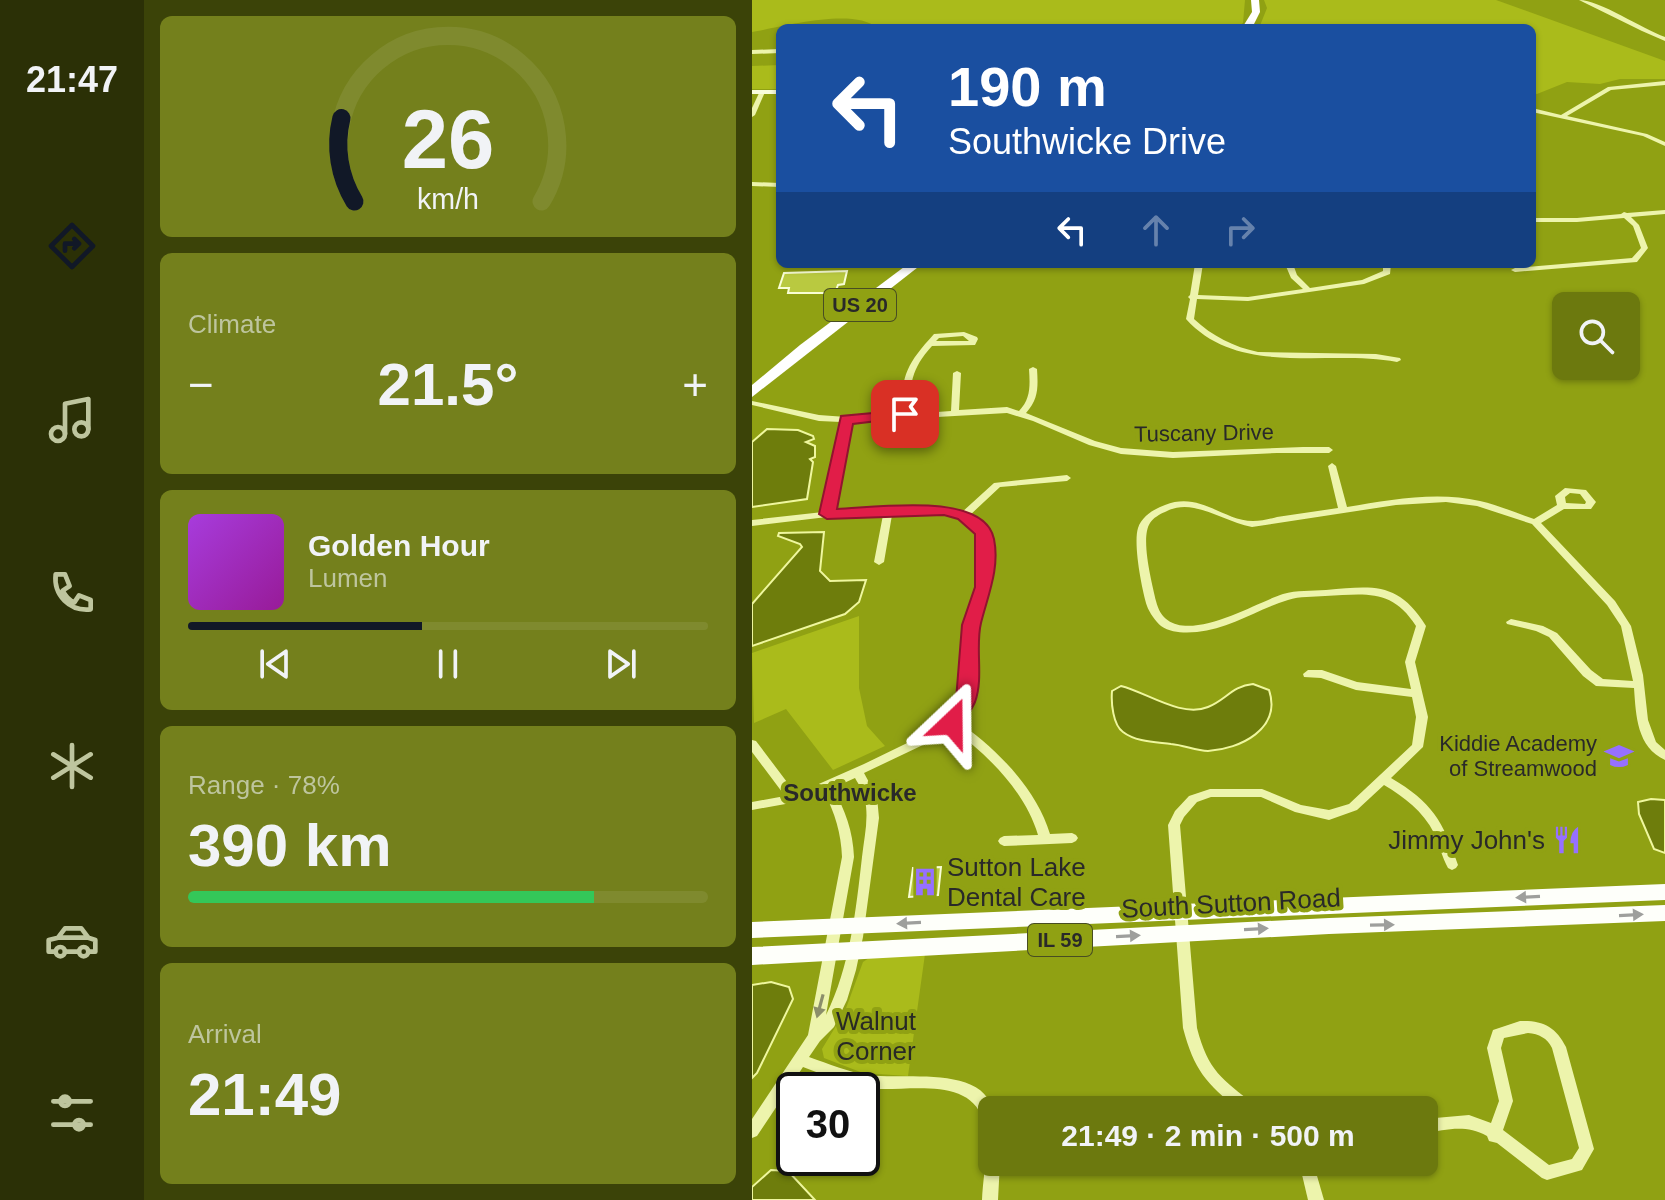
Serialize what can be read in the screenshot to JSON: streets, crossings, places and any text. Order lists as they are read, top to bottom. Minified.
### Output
{"streets":{"highway":["US 20"],"main road":["South Sutton Road","IL 59"],"street":["Tuscany Drive"]},"districts":["Southwicke"],"parks":["Walnut Corner"],"places":{"school or university":["Kiddie Academy of Streamwood"],"restaurant":["Jimmy John's"],"building":["Sutton Lake Dental Care"]},"page":{"tabs":"21:47","turn":["190 m","Southwicke Drive"],"tile":["Climate",["Range · 78%","390 km"],["Arrival","21:49"]],"heat":["−","21.5°","+"],"song":["Golden Hour","Lumen"],"limit":"30","trip":"21:49 · 2 min · 500 m","gauge":["26","km/h"]}}
